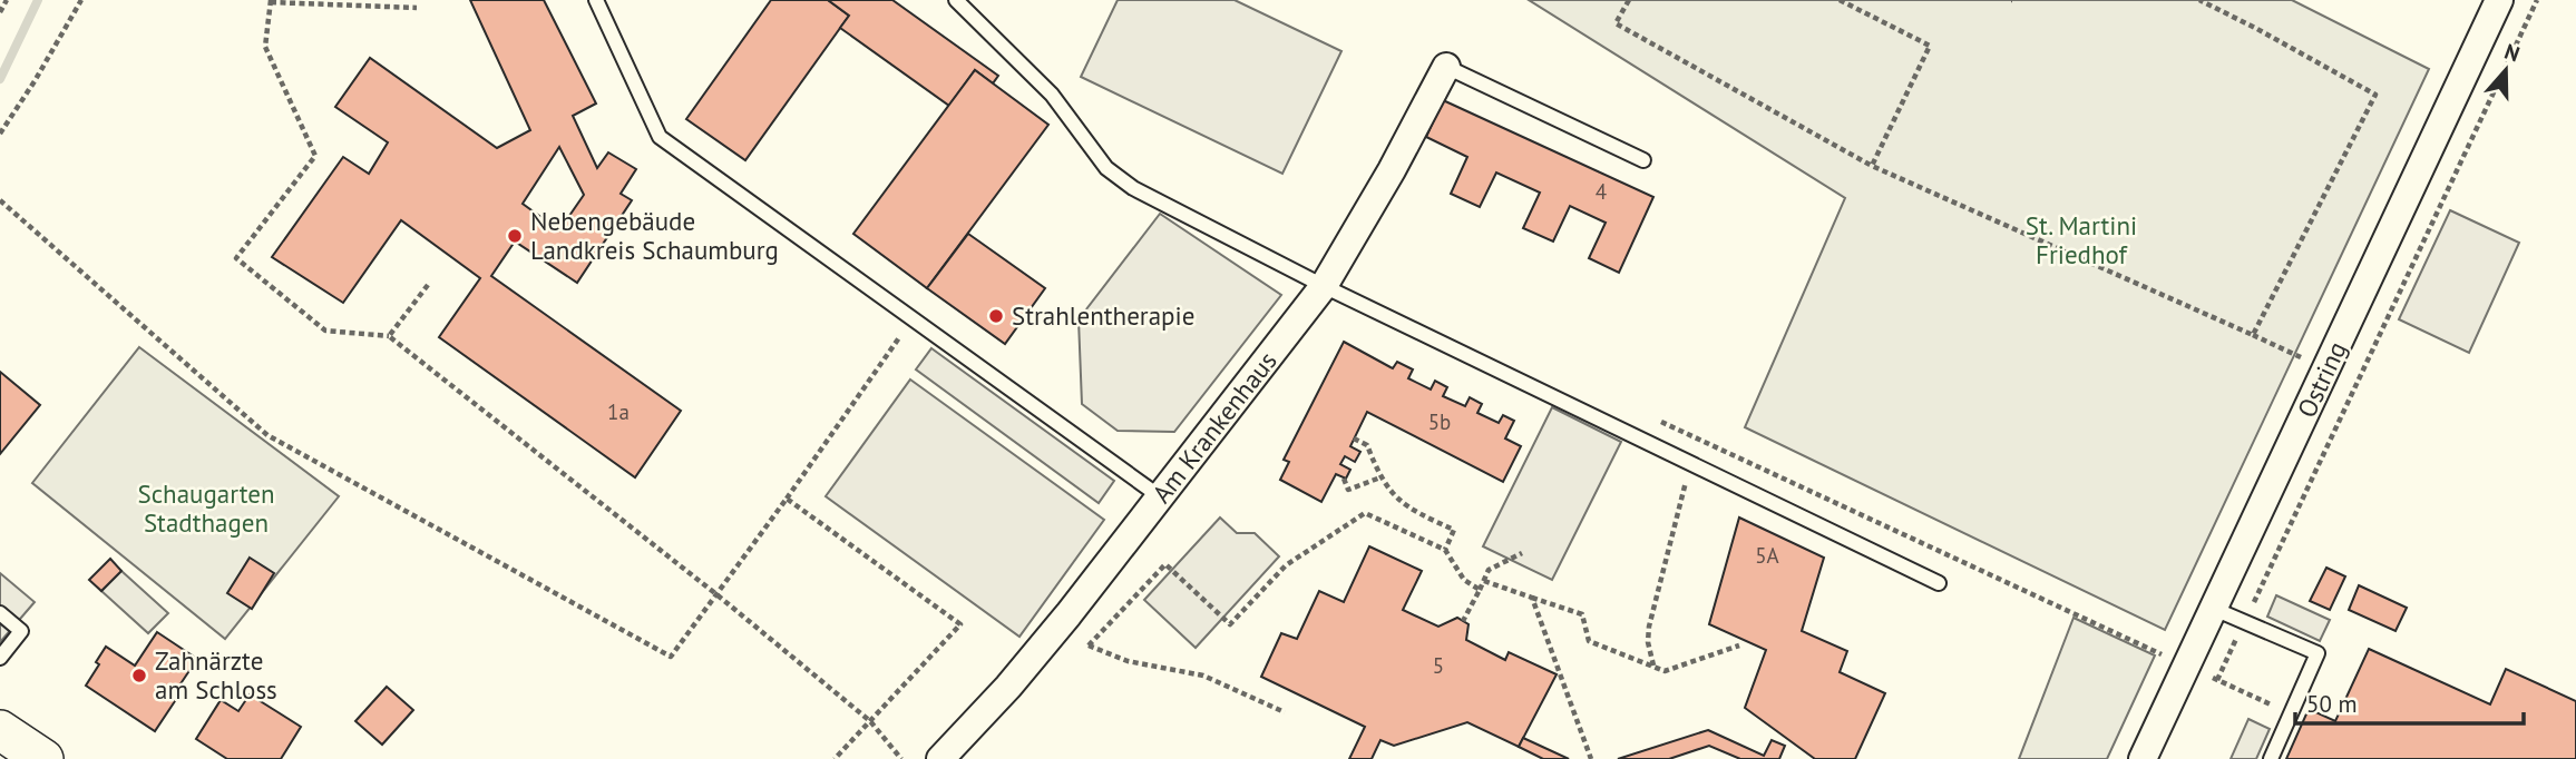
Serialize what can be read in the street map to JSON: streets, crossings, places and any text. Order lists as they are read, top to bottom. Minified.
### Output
{"streets":{"street":["Ostring","Am Krankenhaus"]},"parks":["St. Martini Friedhof","Schaugarten Stadthagen"],"places":["Nebengebäude Landkreis Schaumburg","Strahlentherapie","Zahnärzte am Schloss"],"house_numbers":["4","1a","5b","5A","5"],"scale_bar":"50 m","north":"top"}
